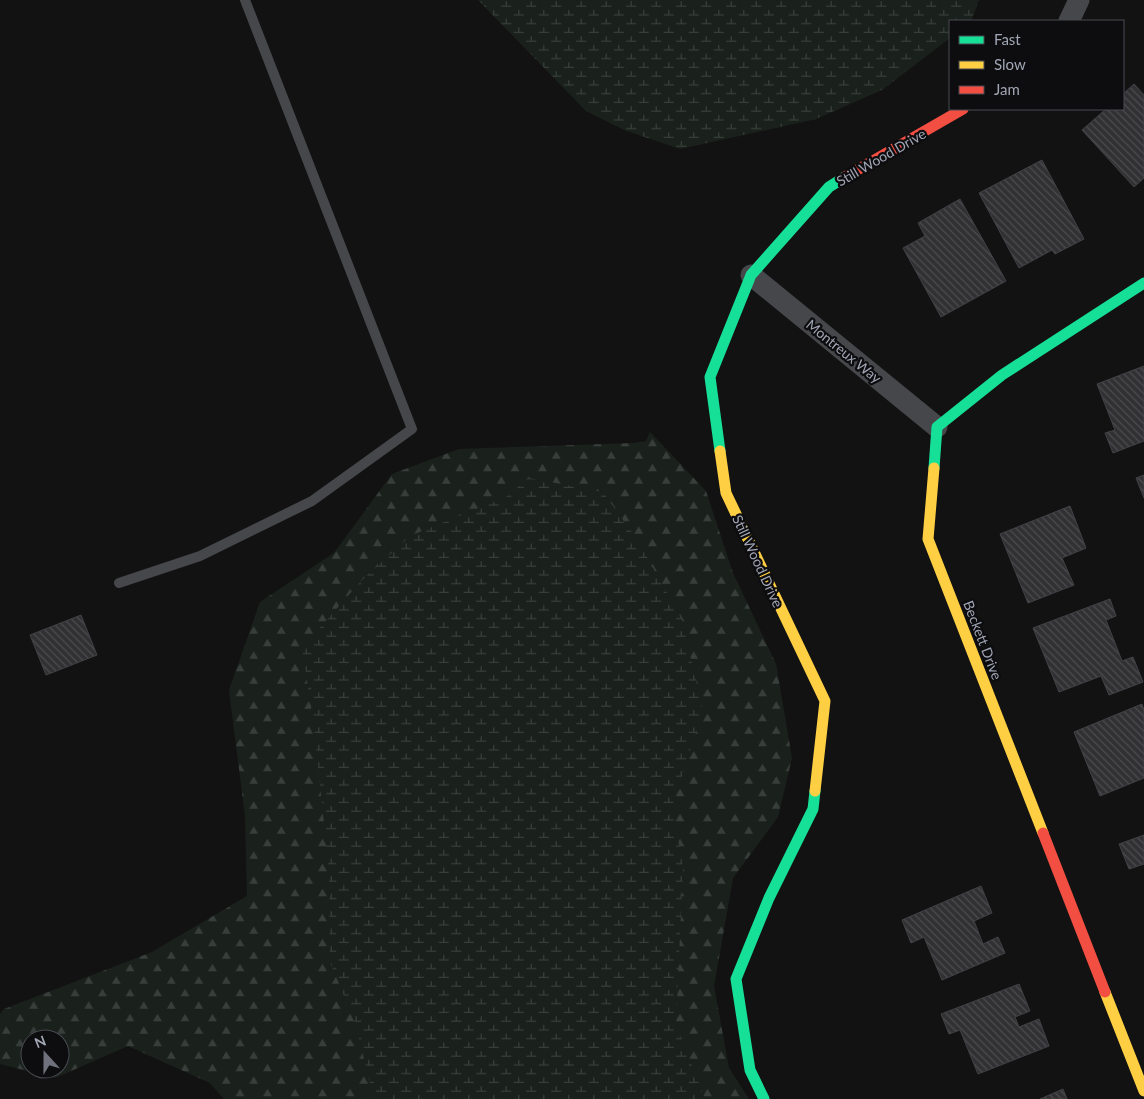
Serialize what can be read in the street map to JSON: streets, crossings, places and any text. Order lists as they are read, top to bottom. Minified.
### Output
{"streets":{"street":["Still Wood Drive","Montreux Way","Beckett Drive"]},"crossings":[["Still Wood Drive","Montreux Way"],["Montreux Way","Beckett Drive"]],"legend":["Fast","Slow","Jam"],"north":"top"}
